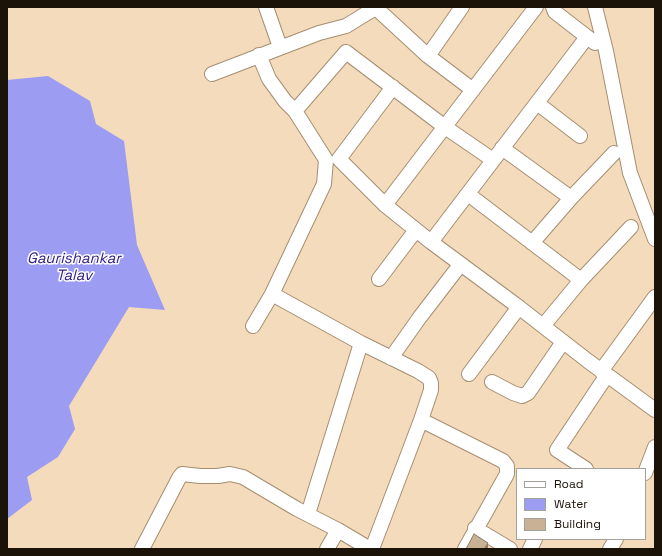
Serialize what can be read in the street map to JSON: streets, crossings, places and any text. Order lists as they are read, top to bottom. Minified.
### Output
{"water":["Gaurishankar Talav"],"legend":["Road","Water","Building"]}
